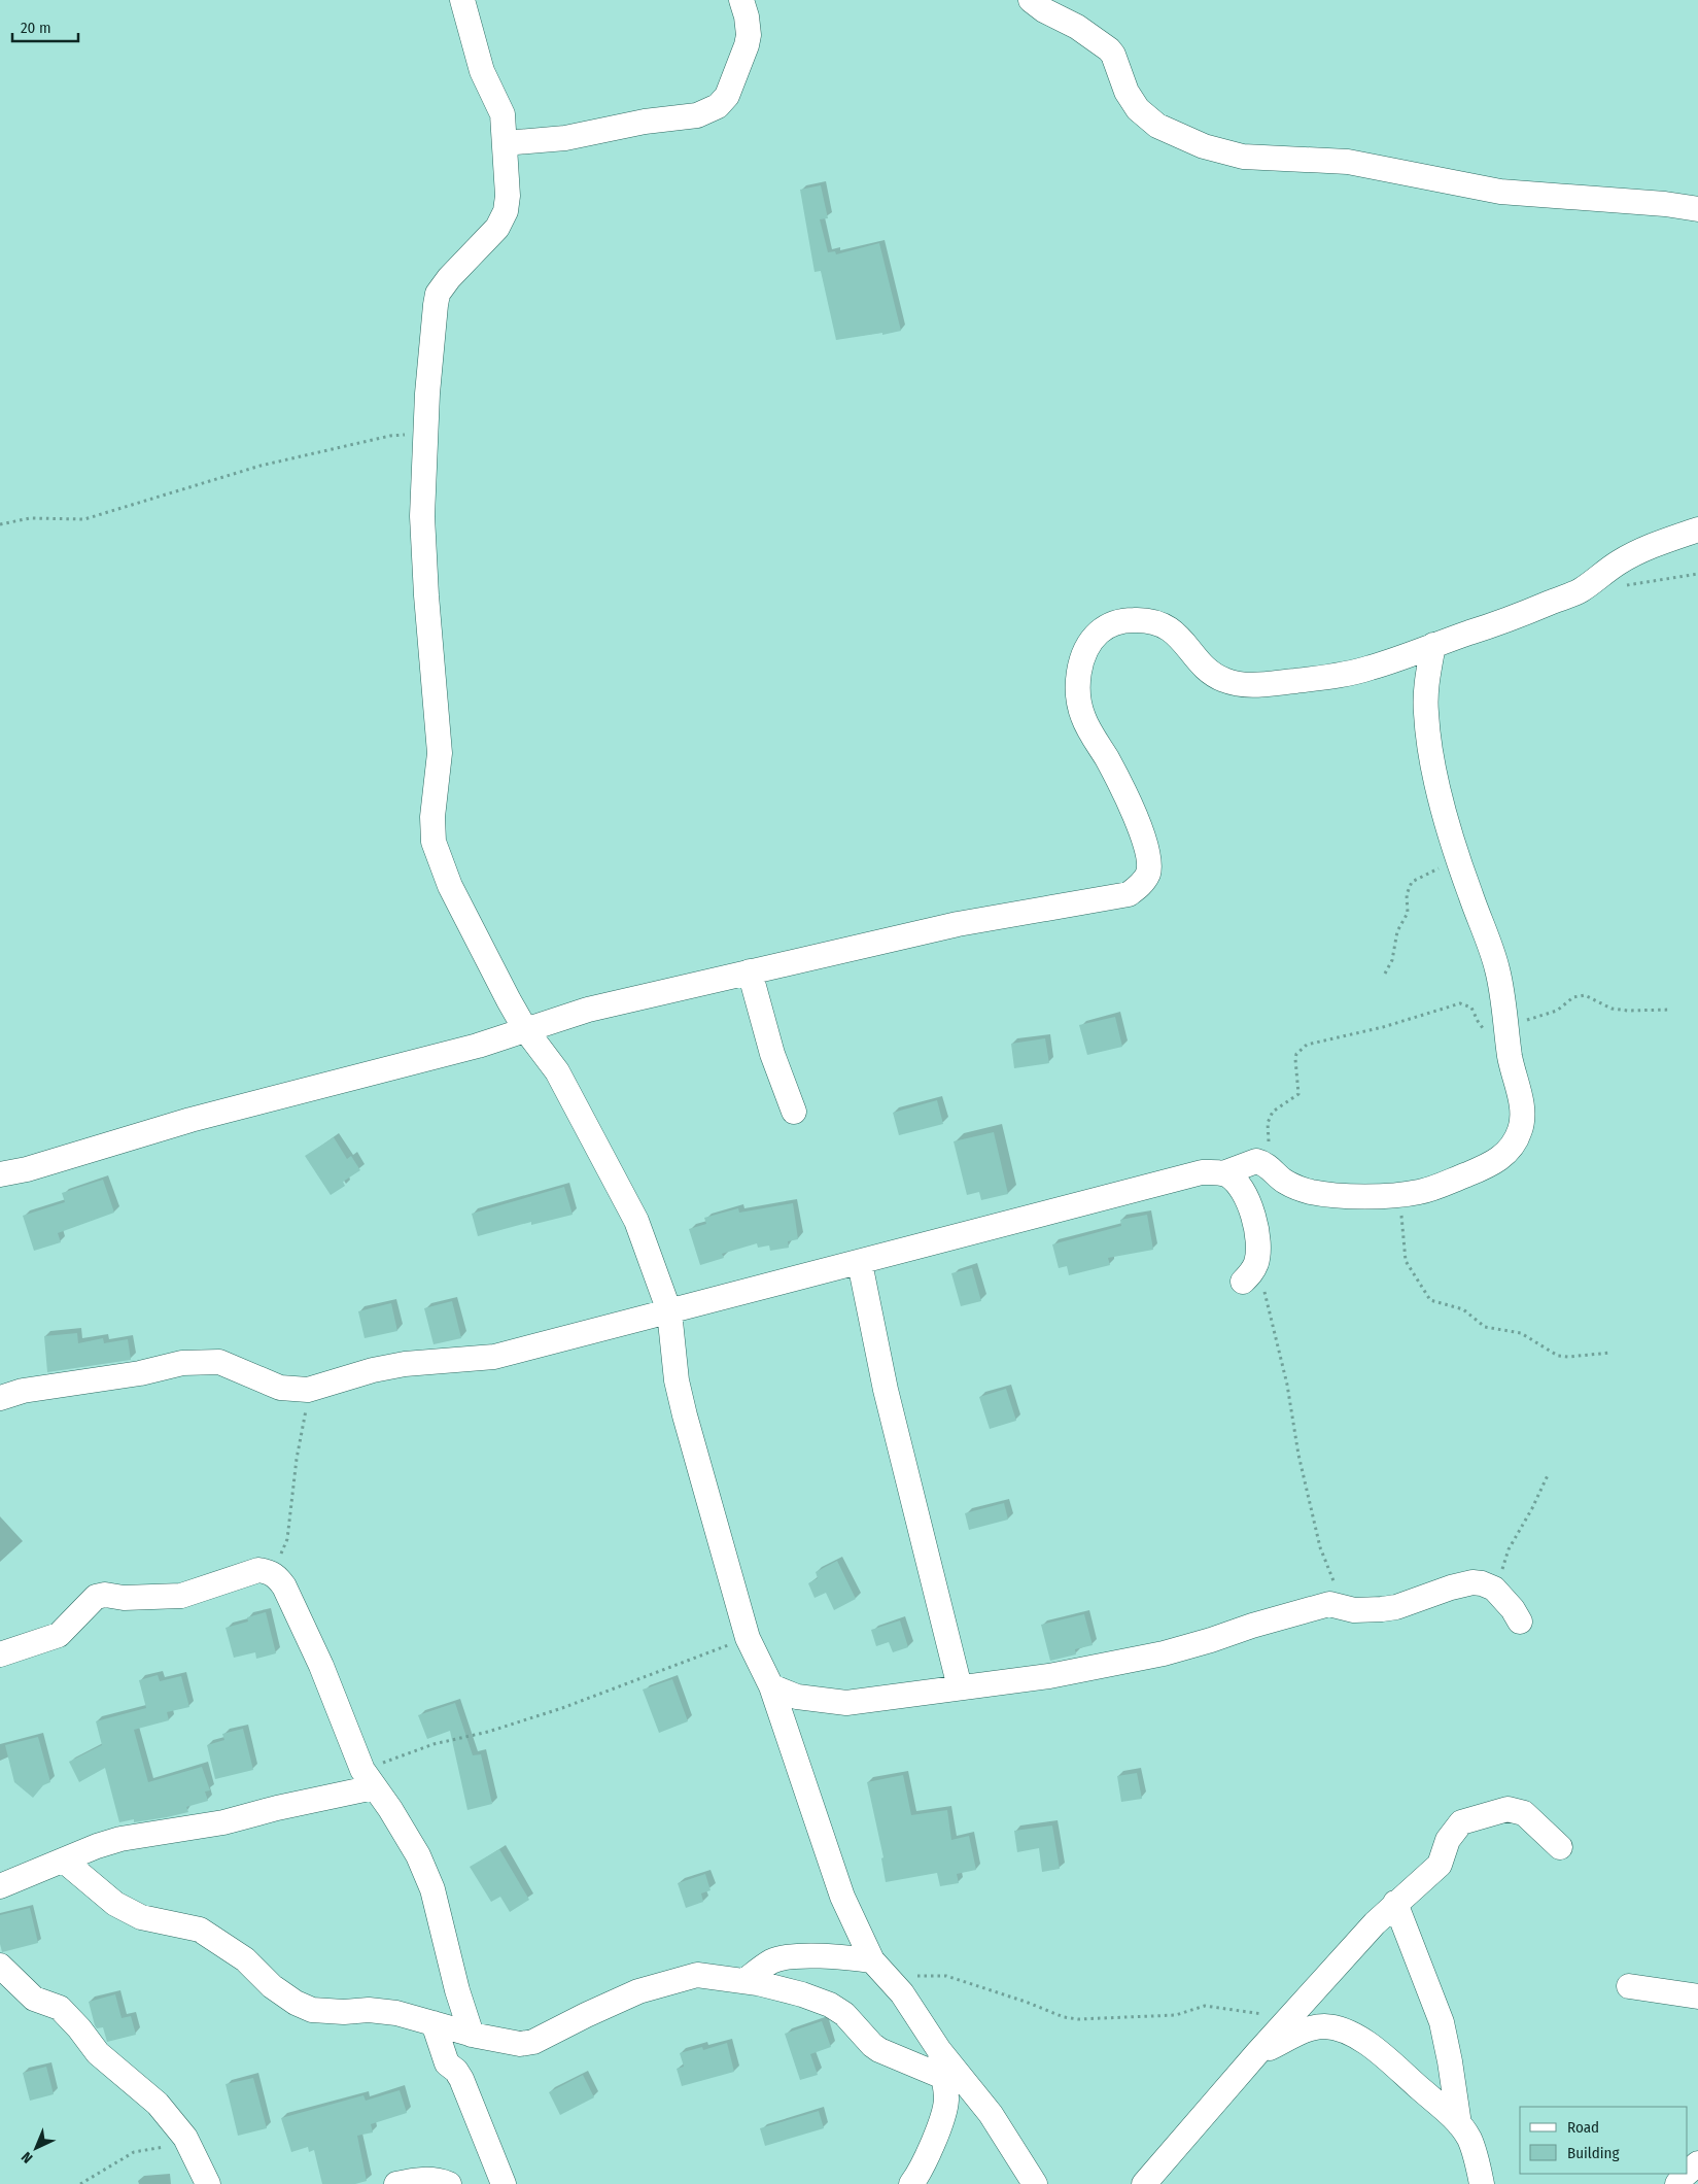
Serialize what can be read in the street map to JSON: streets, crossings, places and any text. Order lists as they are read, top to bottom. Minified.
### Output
{"legend":["Road","Building"],"scale_bar":"20 m","north":"bottom left"}
